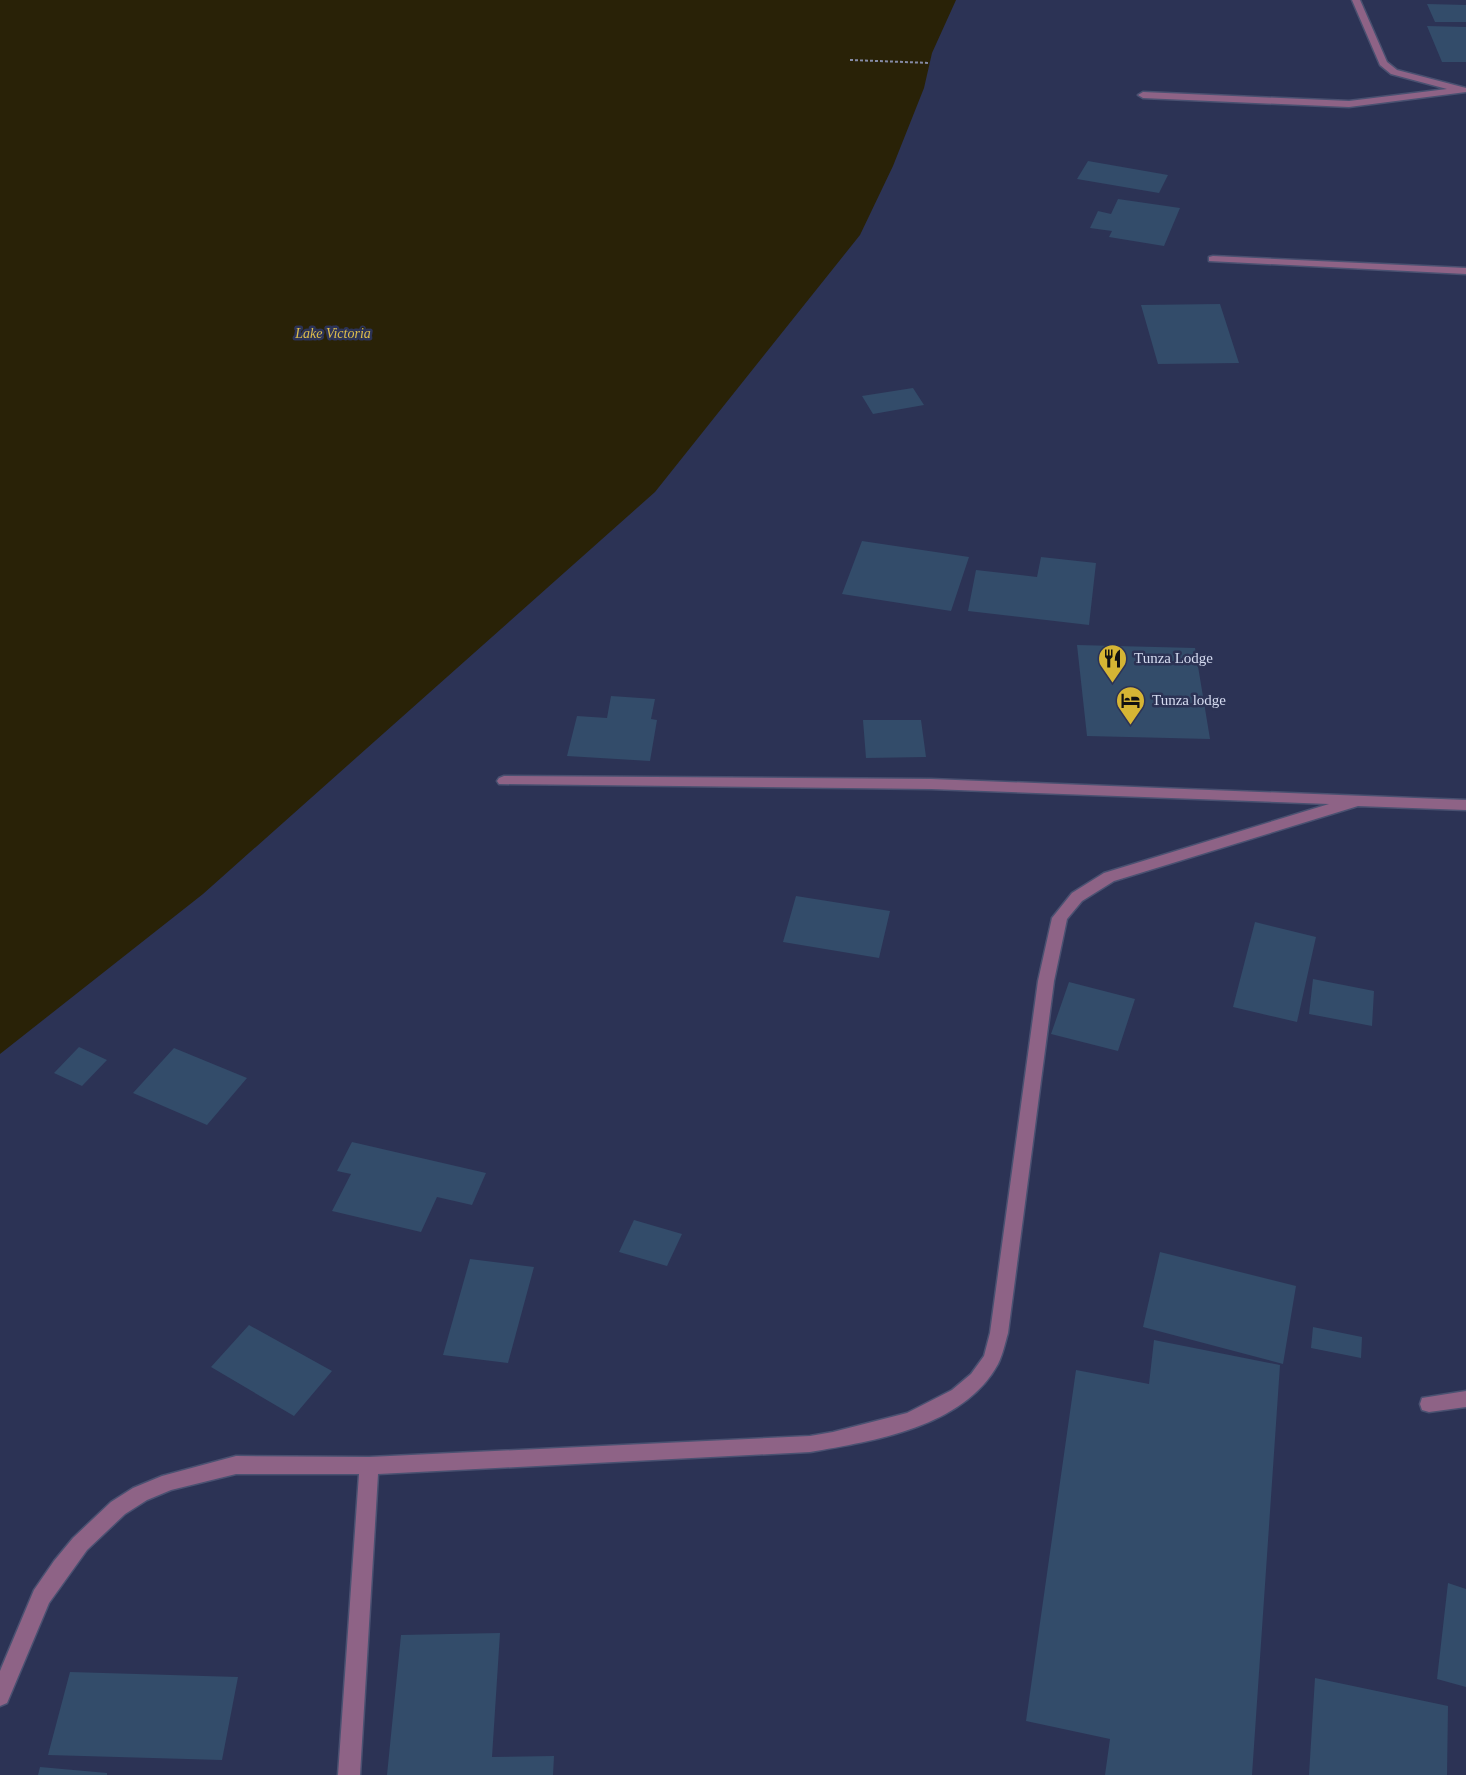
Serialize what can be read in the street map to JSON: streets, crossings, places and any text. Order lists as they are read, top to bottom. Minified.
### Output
{"water":["Lake Victoria"],"places":{"restaurant":["Tunza Lodge"],"hotel":["Tunza lodge"]}}
